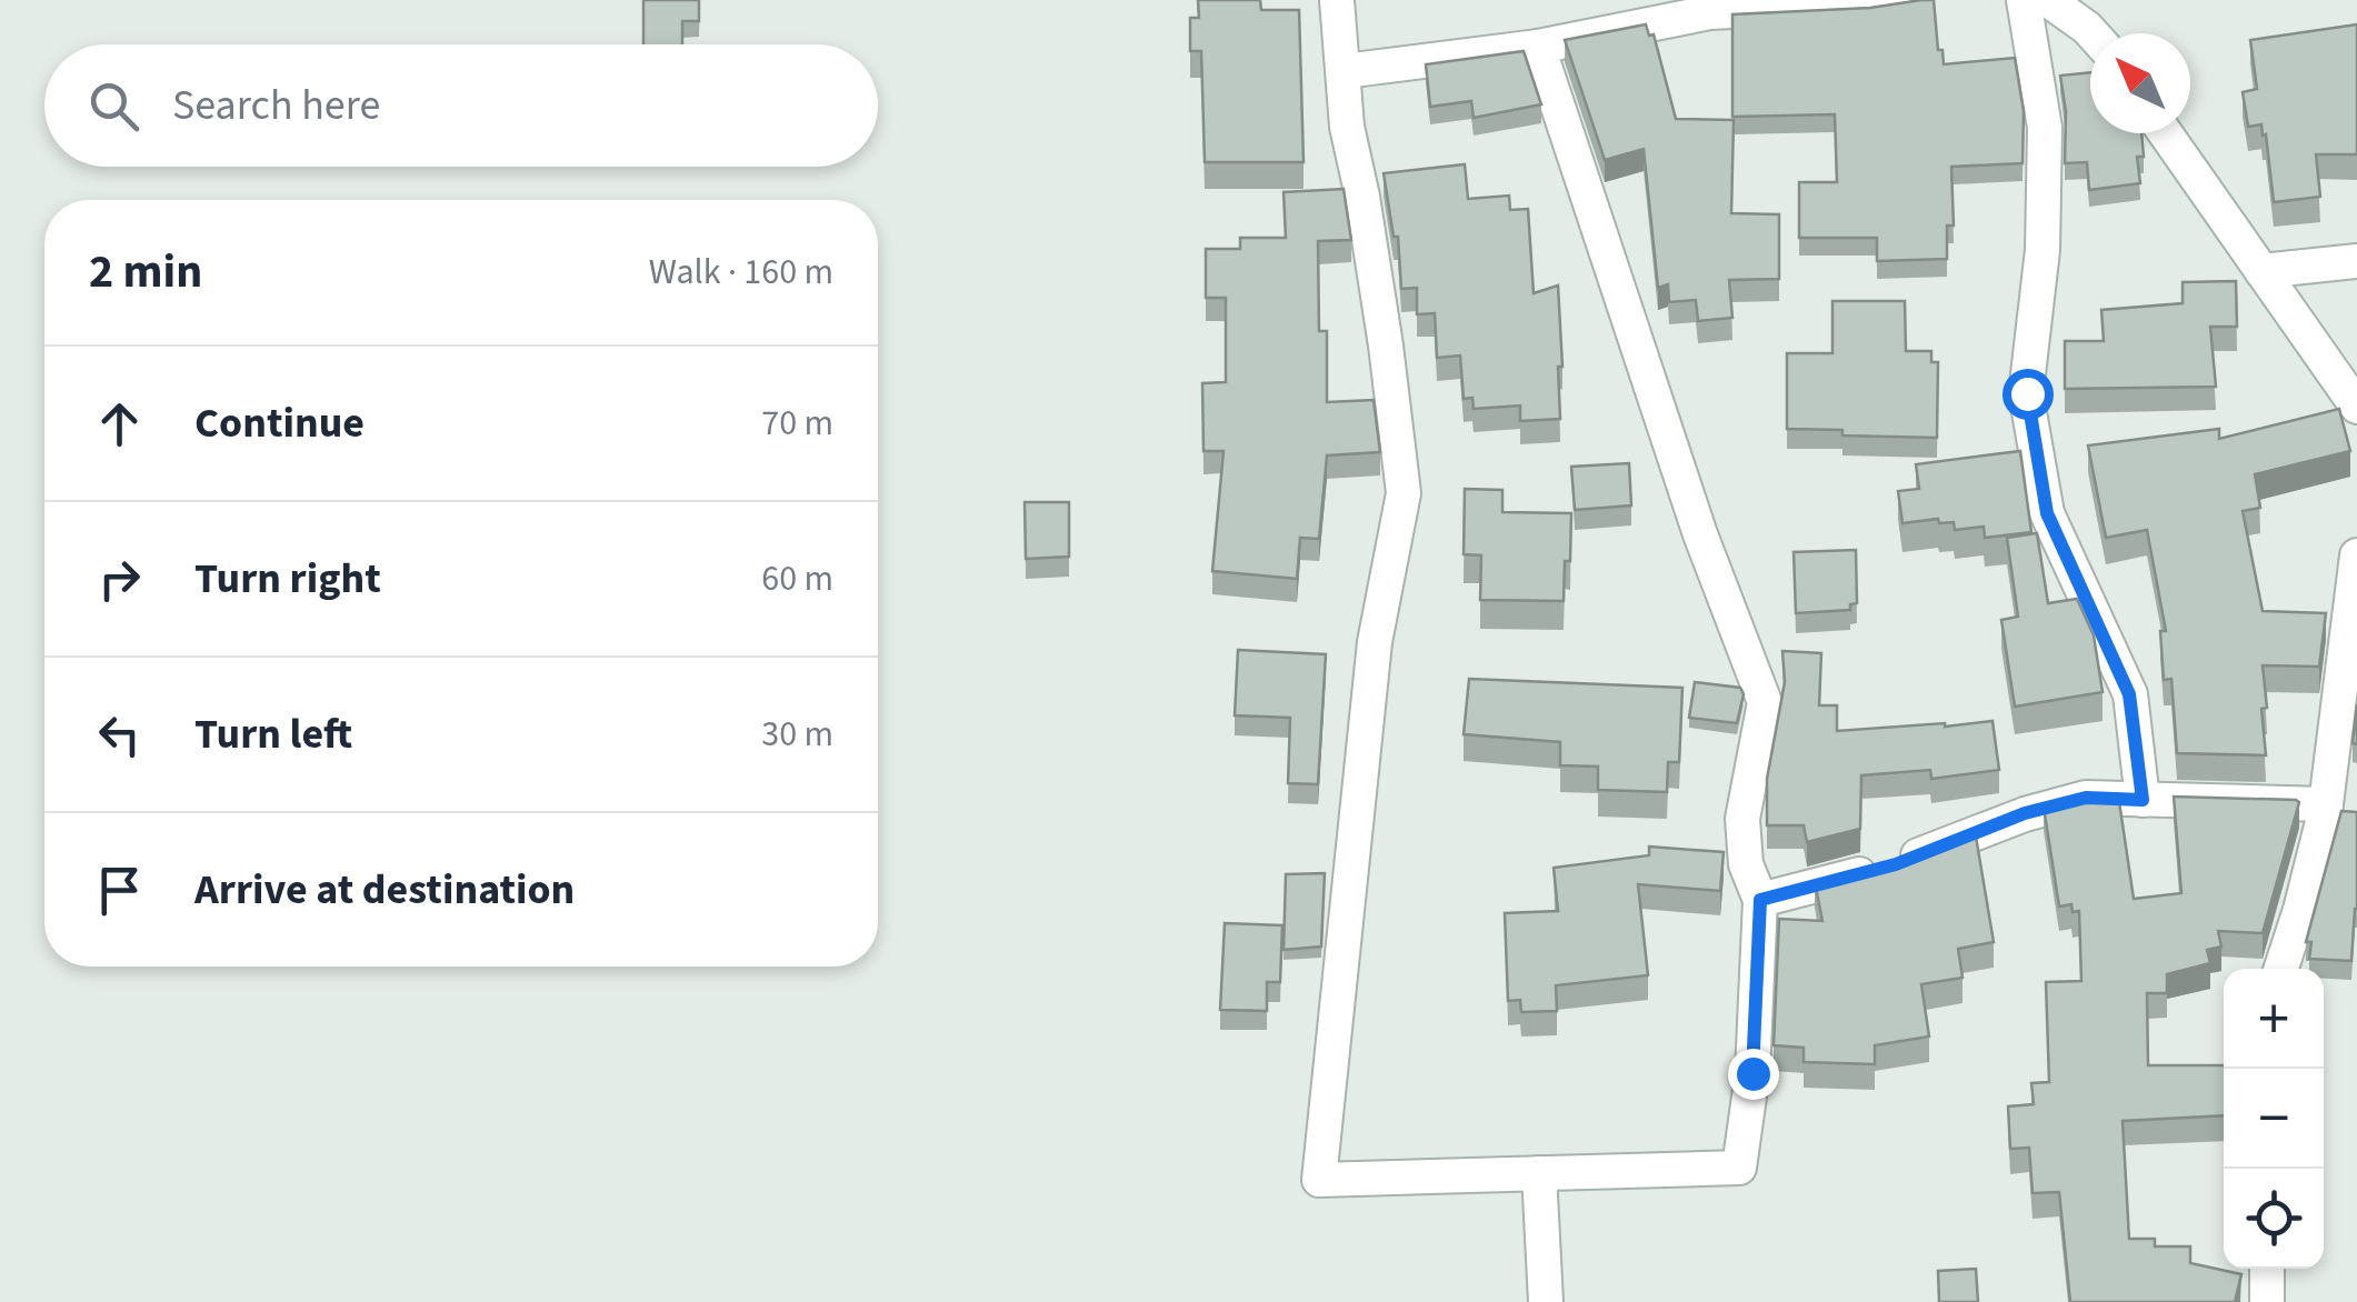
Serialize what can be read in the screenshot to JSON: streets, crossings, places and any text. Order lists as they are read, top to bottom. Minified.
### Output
{"north":"top left","page":{"search":"Search here","heading":["2 min","Walk · 160 m"],"list":[["Continue","70 m"],["Turn right","60 m"],["Turn left","30 m"],"Arrive at destination"],"map_buttons":["+","−"]}}
